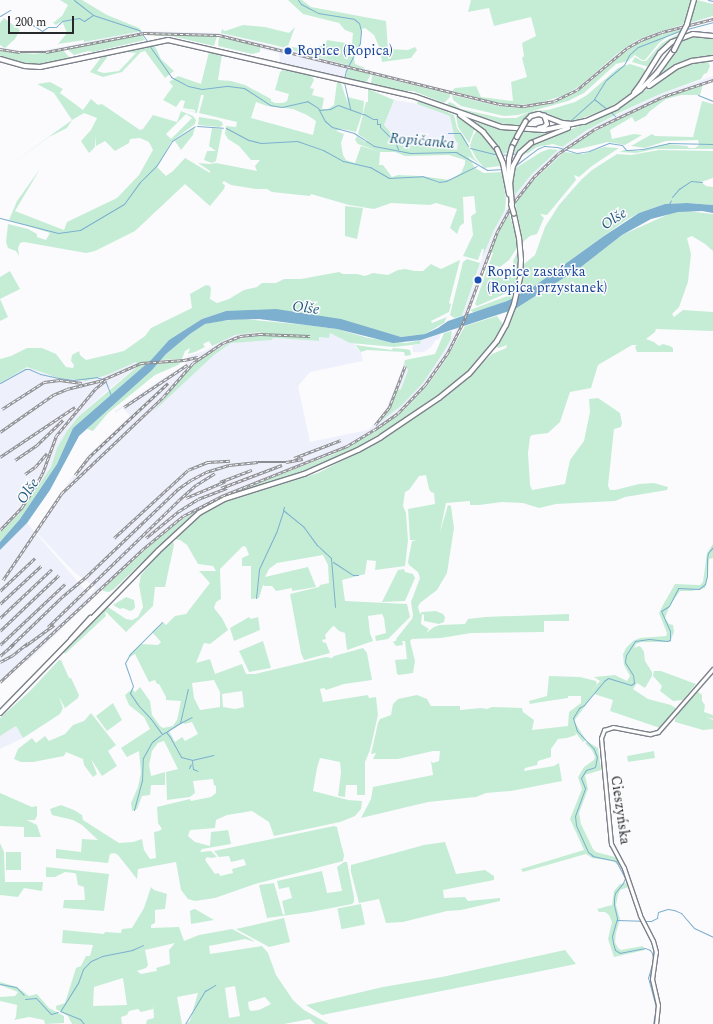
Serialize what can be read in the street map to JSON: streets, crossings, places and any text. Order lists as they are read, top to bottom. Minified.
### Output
{"streets":{"street":["Cieszyńska"]},"water":["Ropičanka","Olše"],"places":["Ropice (Ropica)","Ropice zastávka (Ropica przystanek)"],"scale_bar":"200 m"}
